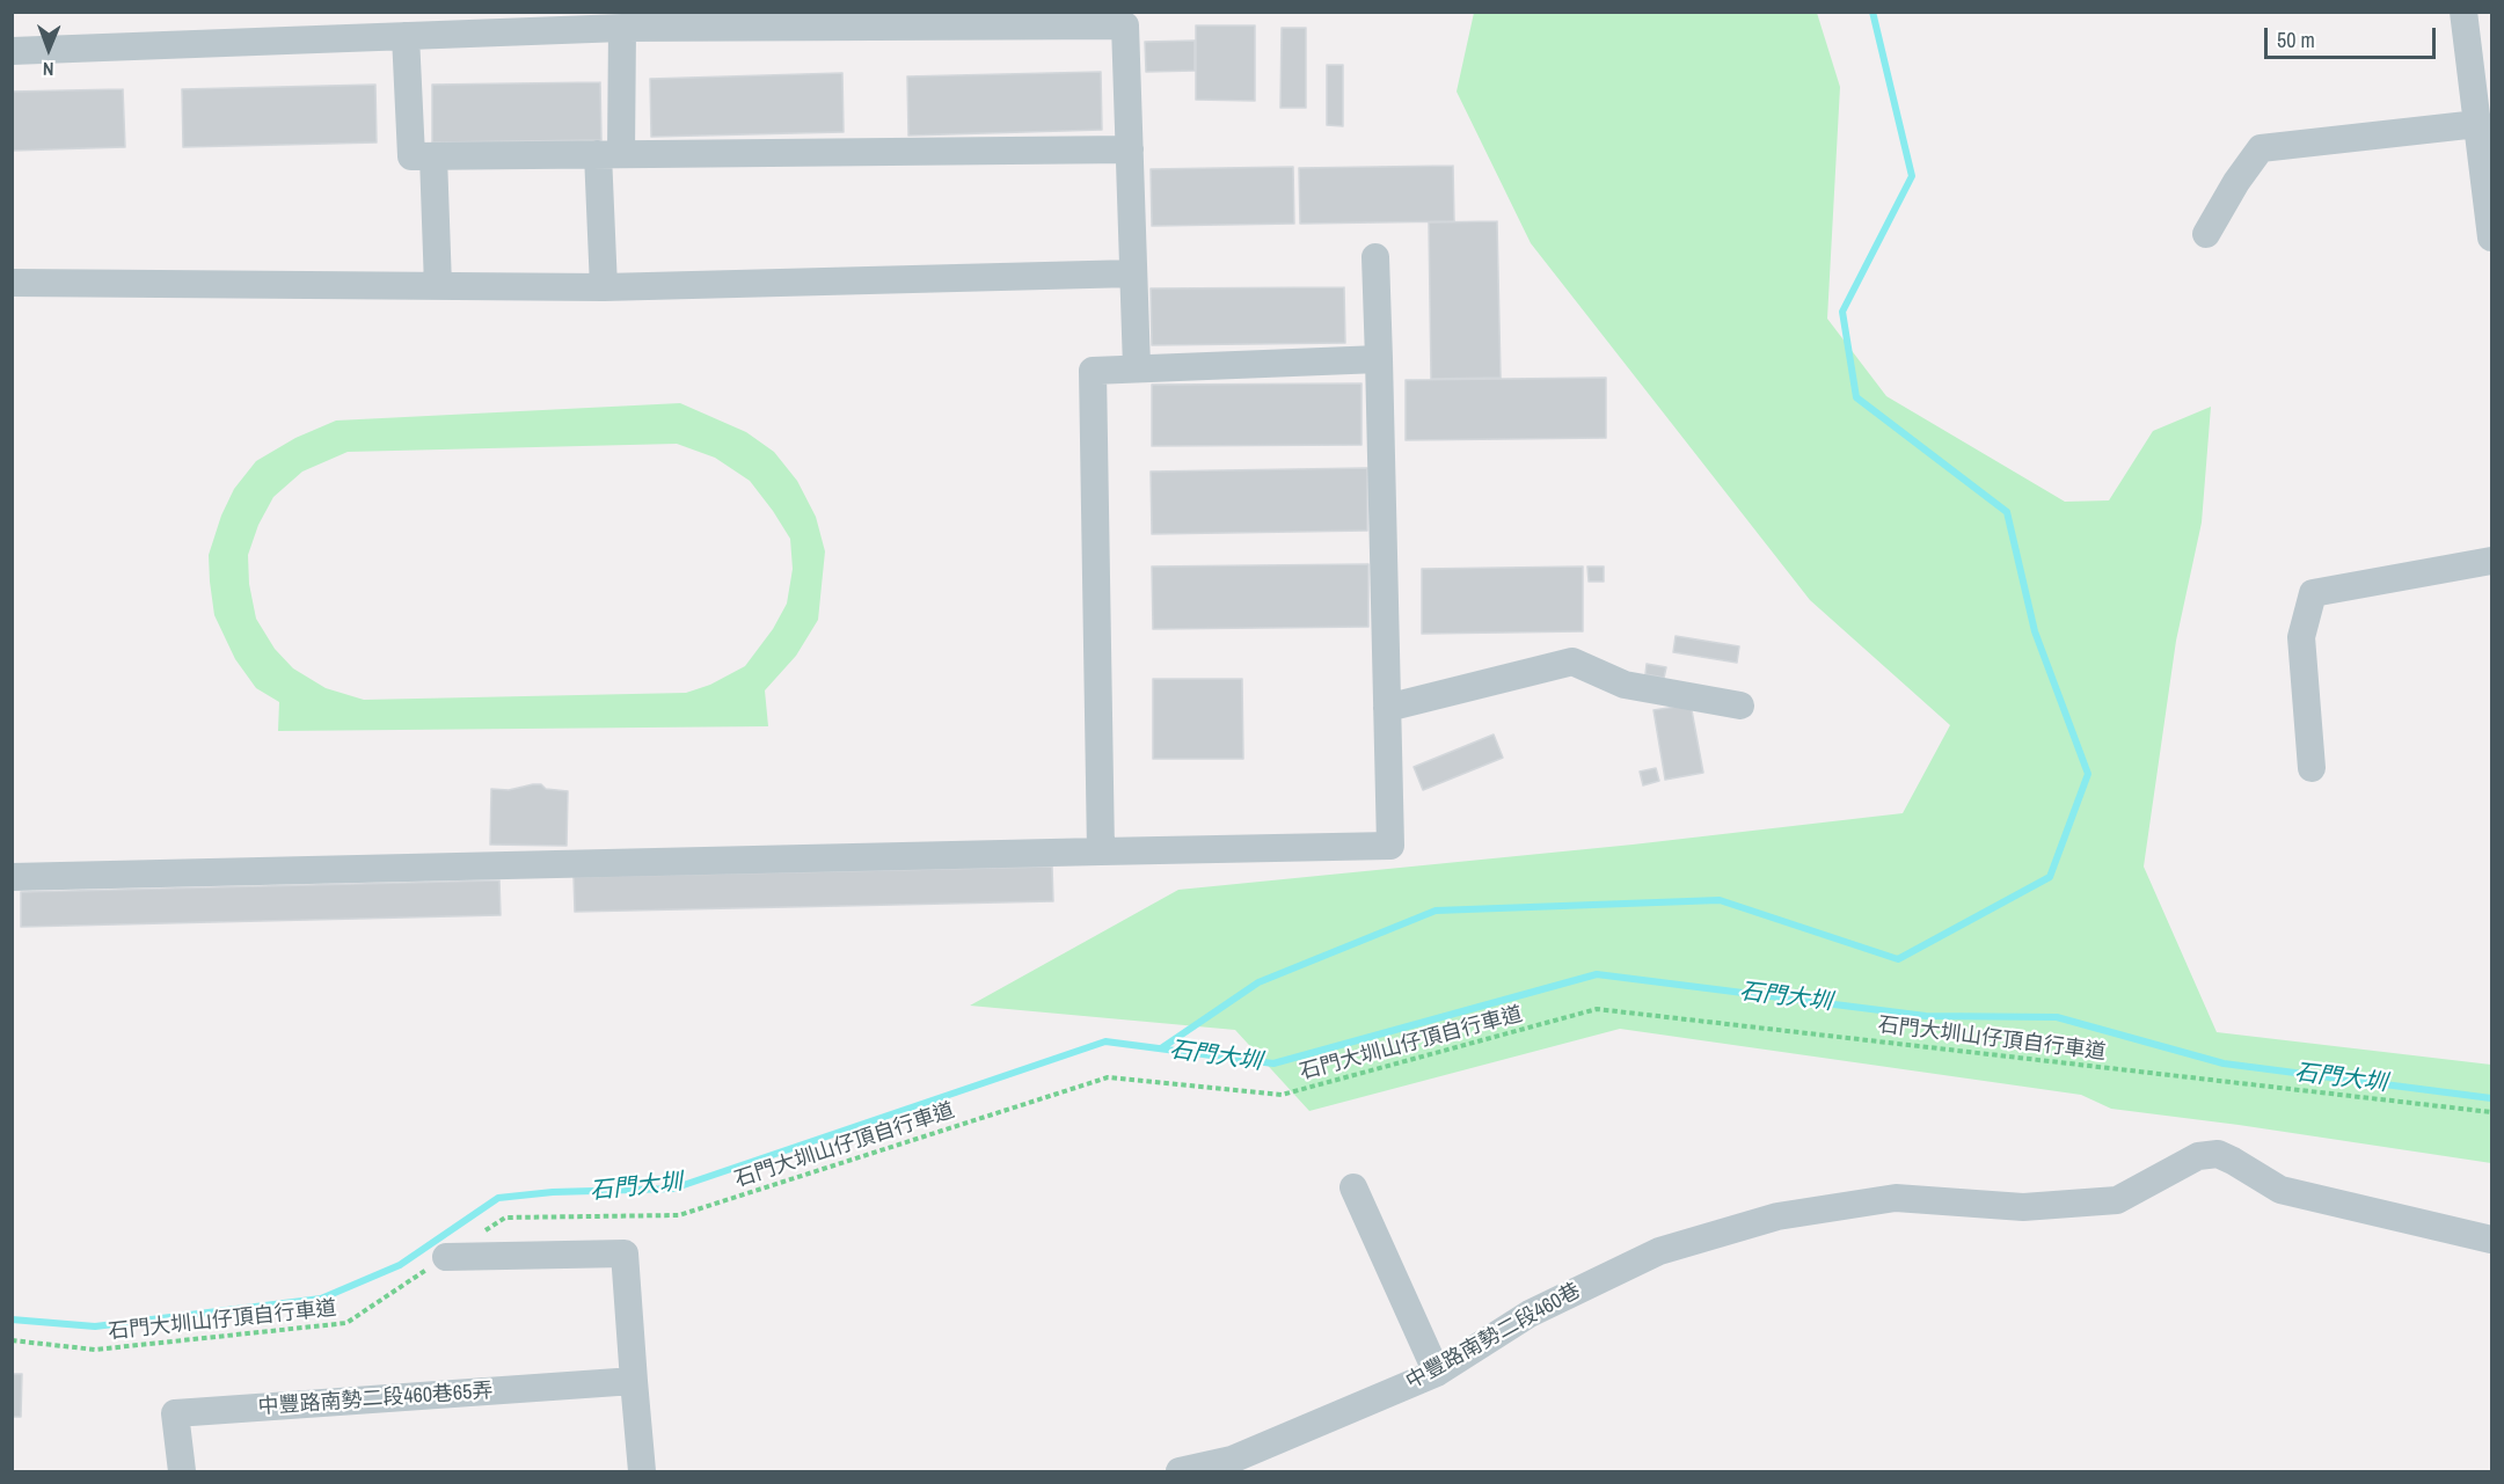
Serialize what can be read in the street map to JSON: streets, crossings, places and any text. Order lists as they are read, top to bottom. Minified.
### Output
{"streets":{"street":["中豐路南勢二段460巷","中豐路南勢二段460巷65弄"],"path":["石門大圳山仔頂自行車道"]},"water":["石門大圳"],"scale_bar":"50 m","north":"bottom"}
